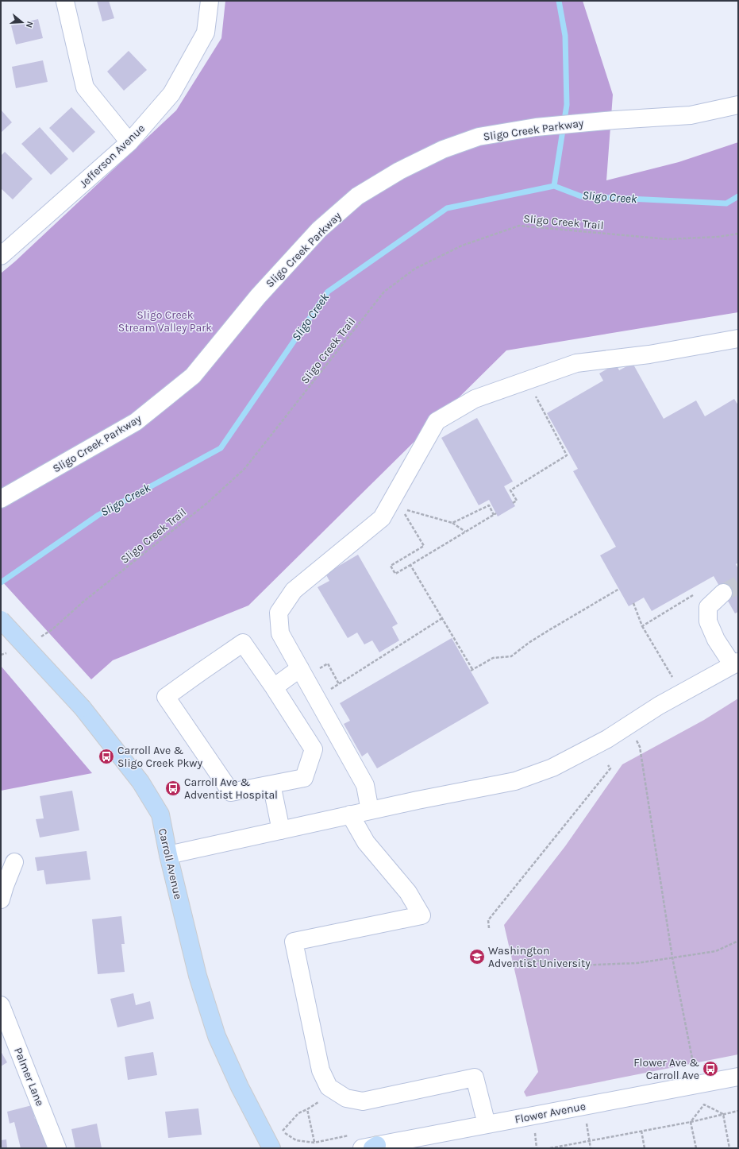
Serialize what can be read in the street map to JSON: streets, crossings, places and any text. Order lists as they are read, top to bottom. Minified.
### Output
{"streets":{"main road":["Carroll Avenue"],"street":["Sligo Creek Parkway","Jefferson Avenue","Palmer Lane","Flower Avenue"],"path":["Sligo Creek Trail"]},"water":["Sligo Creek"],"parks":["Sligo Creek Stream Valley Park"],"places":{"bus stop":["Carroll Ave & Sligo Creek Pkwy","Carroll Ave & Adventist Hospital","Flower Ave & Carroll Ave"],"school or university":["Washington Adventist University"]},"north":"right"}
